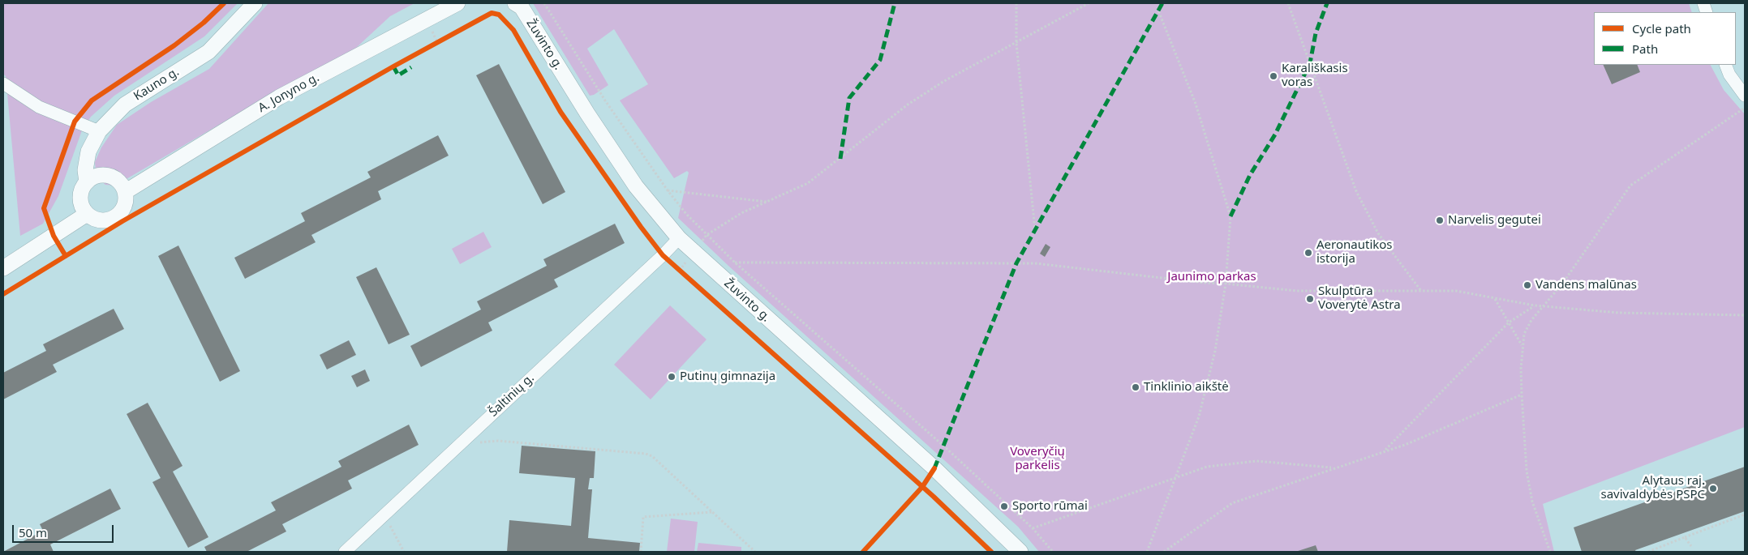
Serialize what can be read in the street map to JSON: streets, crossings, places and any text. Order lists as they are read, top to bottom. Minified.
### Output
{"streets":{"street":["Žuvinto g.","Kauno g.","A. Jonyno g.","Šaltinių g."]},"crossings":[["Žuvinto g.","Šaltinių g."],["Kauno g.","A. Jonyno g."]],"parks":["Jaunimo parkas","Voveryčių parkelis"],"places":["Karališkasis voras","Narvelis gegutei","Aeronautikos istorija","Vandens malūnas","Skulptūra Voverytė Astra","Putinų gimnazija","Tinklinio aikštė","Alytaus raj. savivaldybės PSPC","Sporto rūmai"],"legend":["Cycle path","Path"],"scale_bar":"50 m"}
